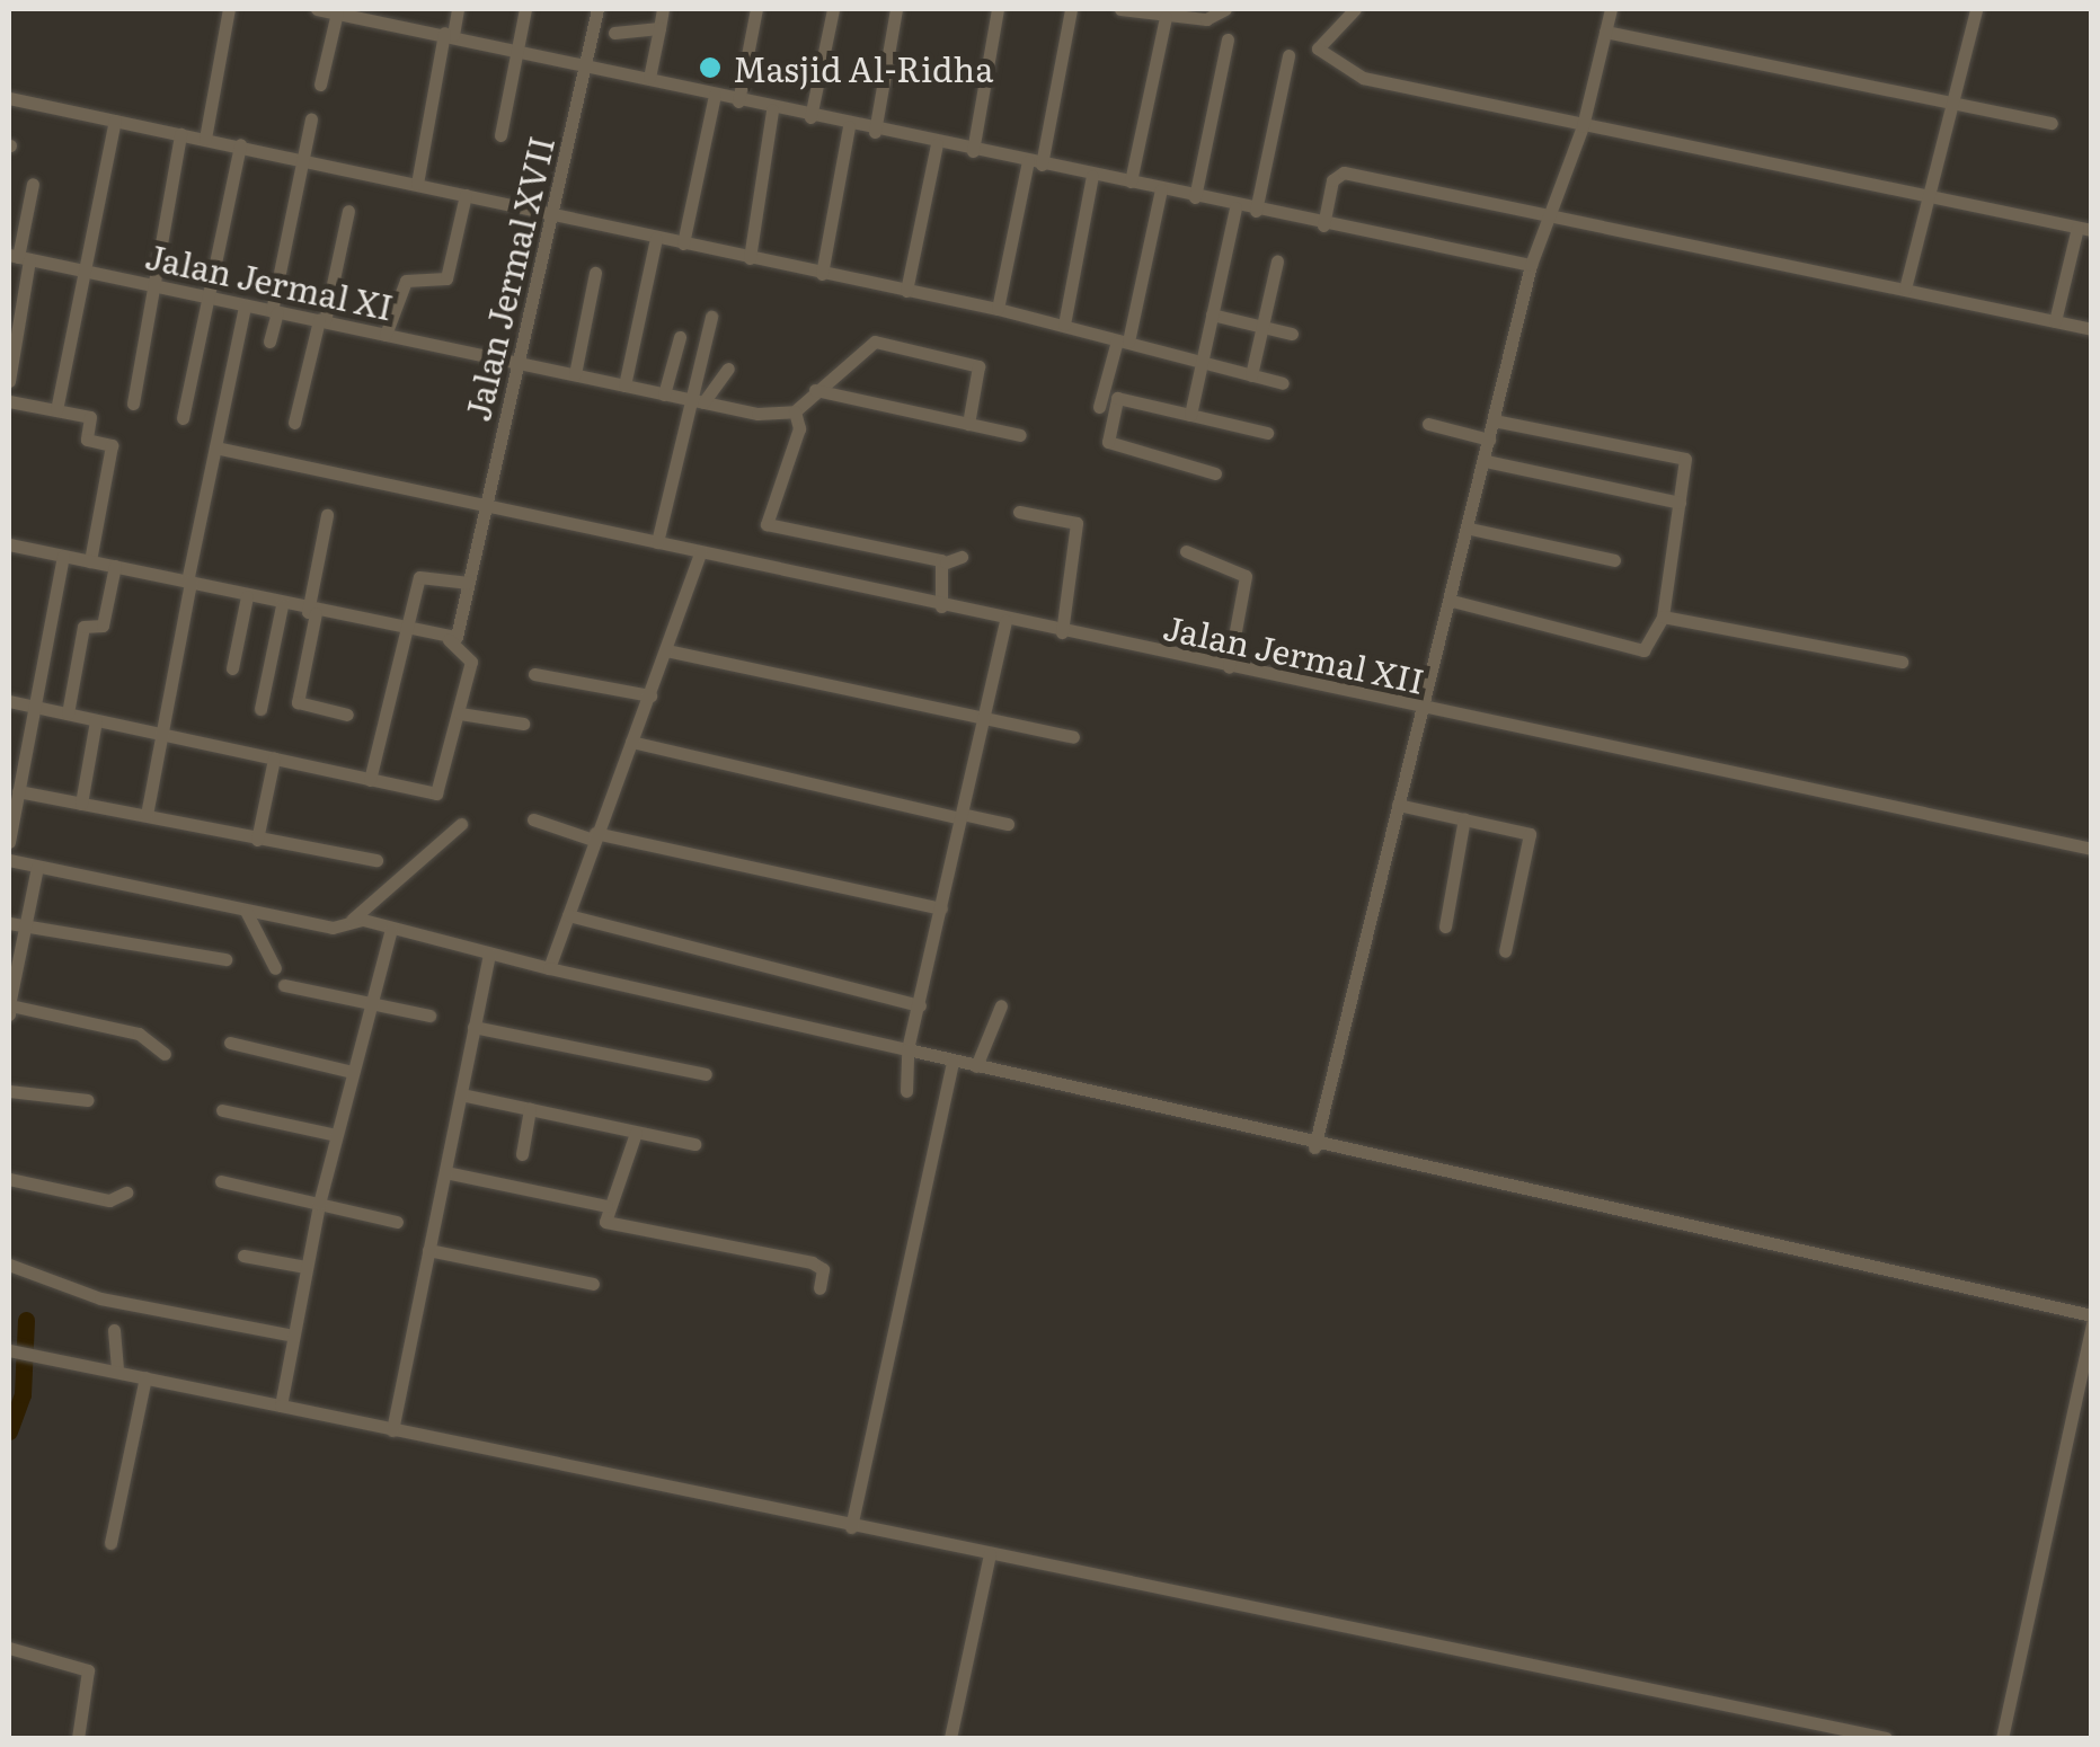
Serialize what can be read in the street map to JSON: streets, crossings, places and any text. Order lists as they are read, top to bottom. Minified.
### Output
{"streets":{"street":["Jalan Jermal XVII","Jalan Jermal XI","Jalan Jermal XII"]},"crossings":[["Jalan Jermal XVII","Jalan Jermal XI"],["Jalan Jermal XVII","Jalan Jermal XII"]],"places":["Masjid Al-Ridha"]}
